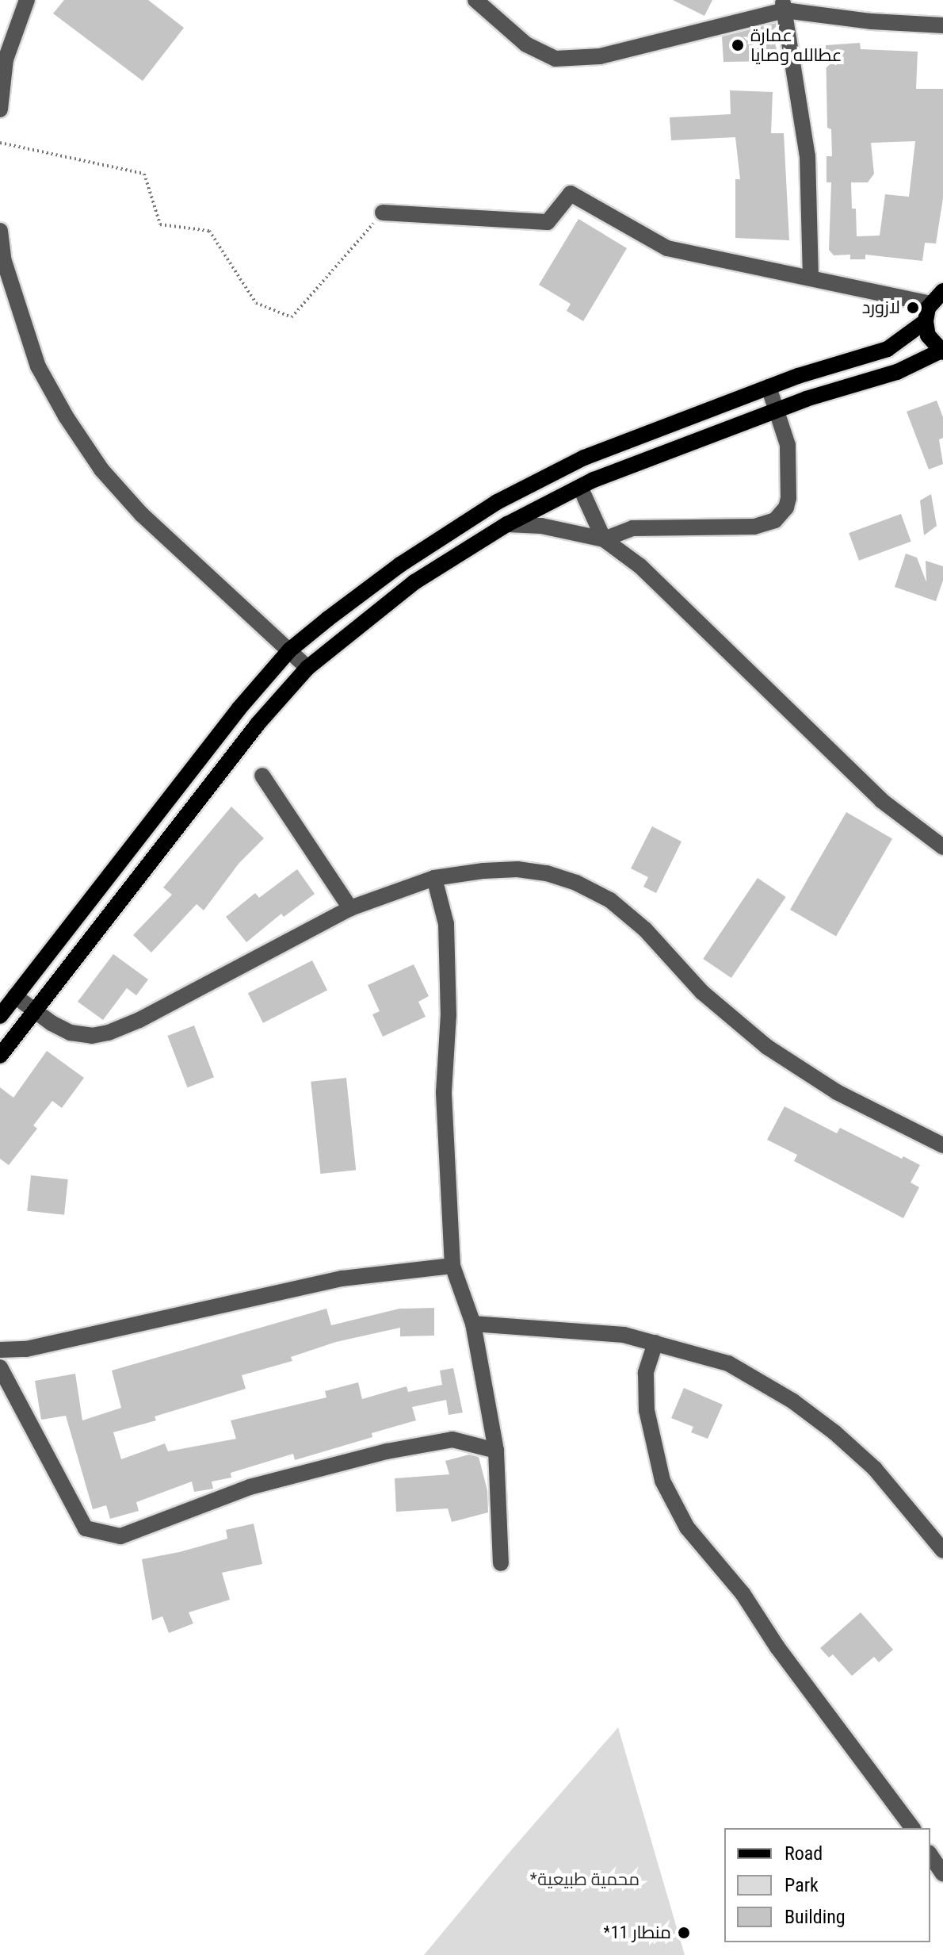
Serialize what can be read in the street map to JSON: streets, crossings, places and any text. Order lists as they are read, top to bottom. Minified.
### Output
{"parks":["*محمية طبيعية"],"places":["عمارة عطالله وصايا","لازورد","*منطار 11"],"legend":["Road","Park","Building"]}
